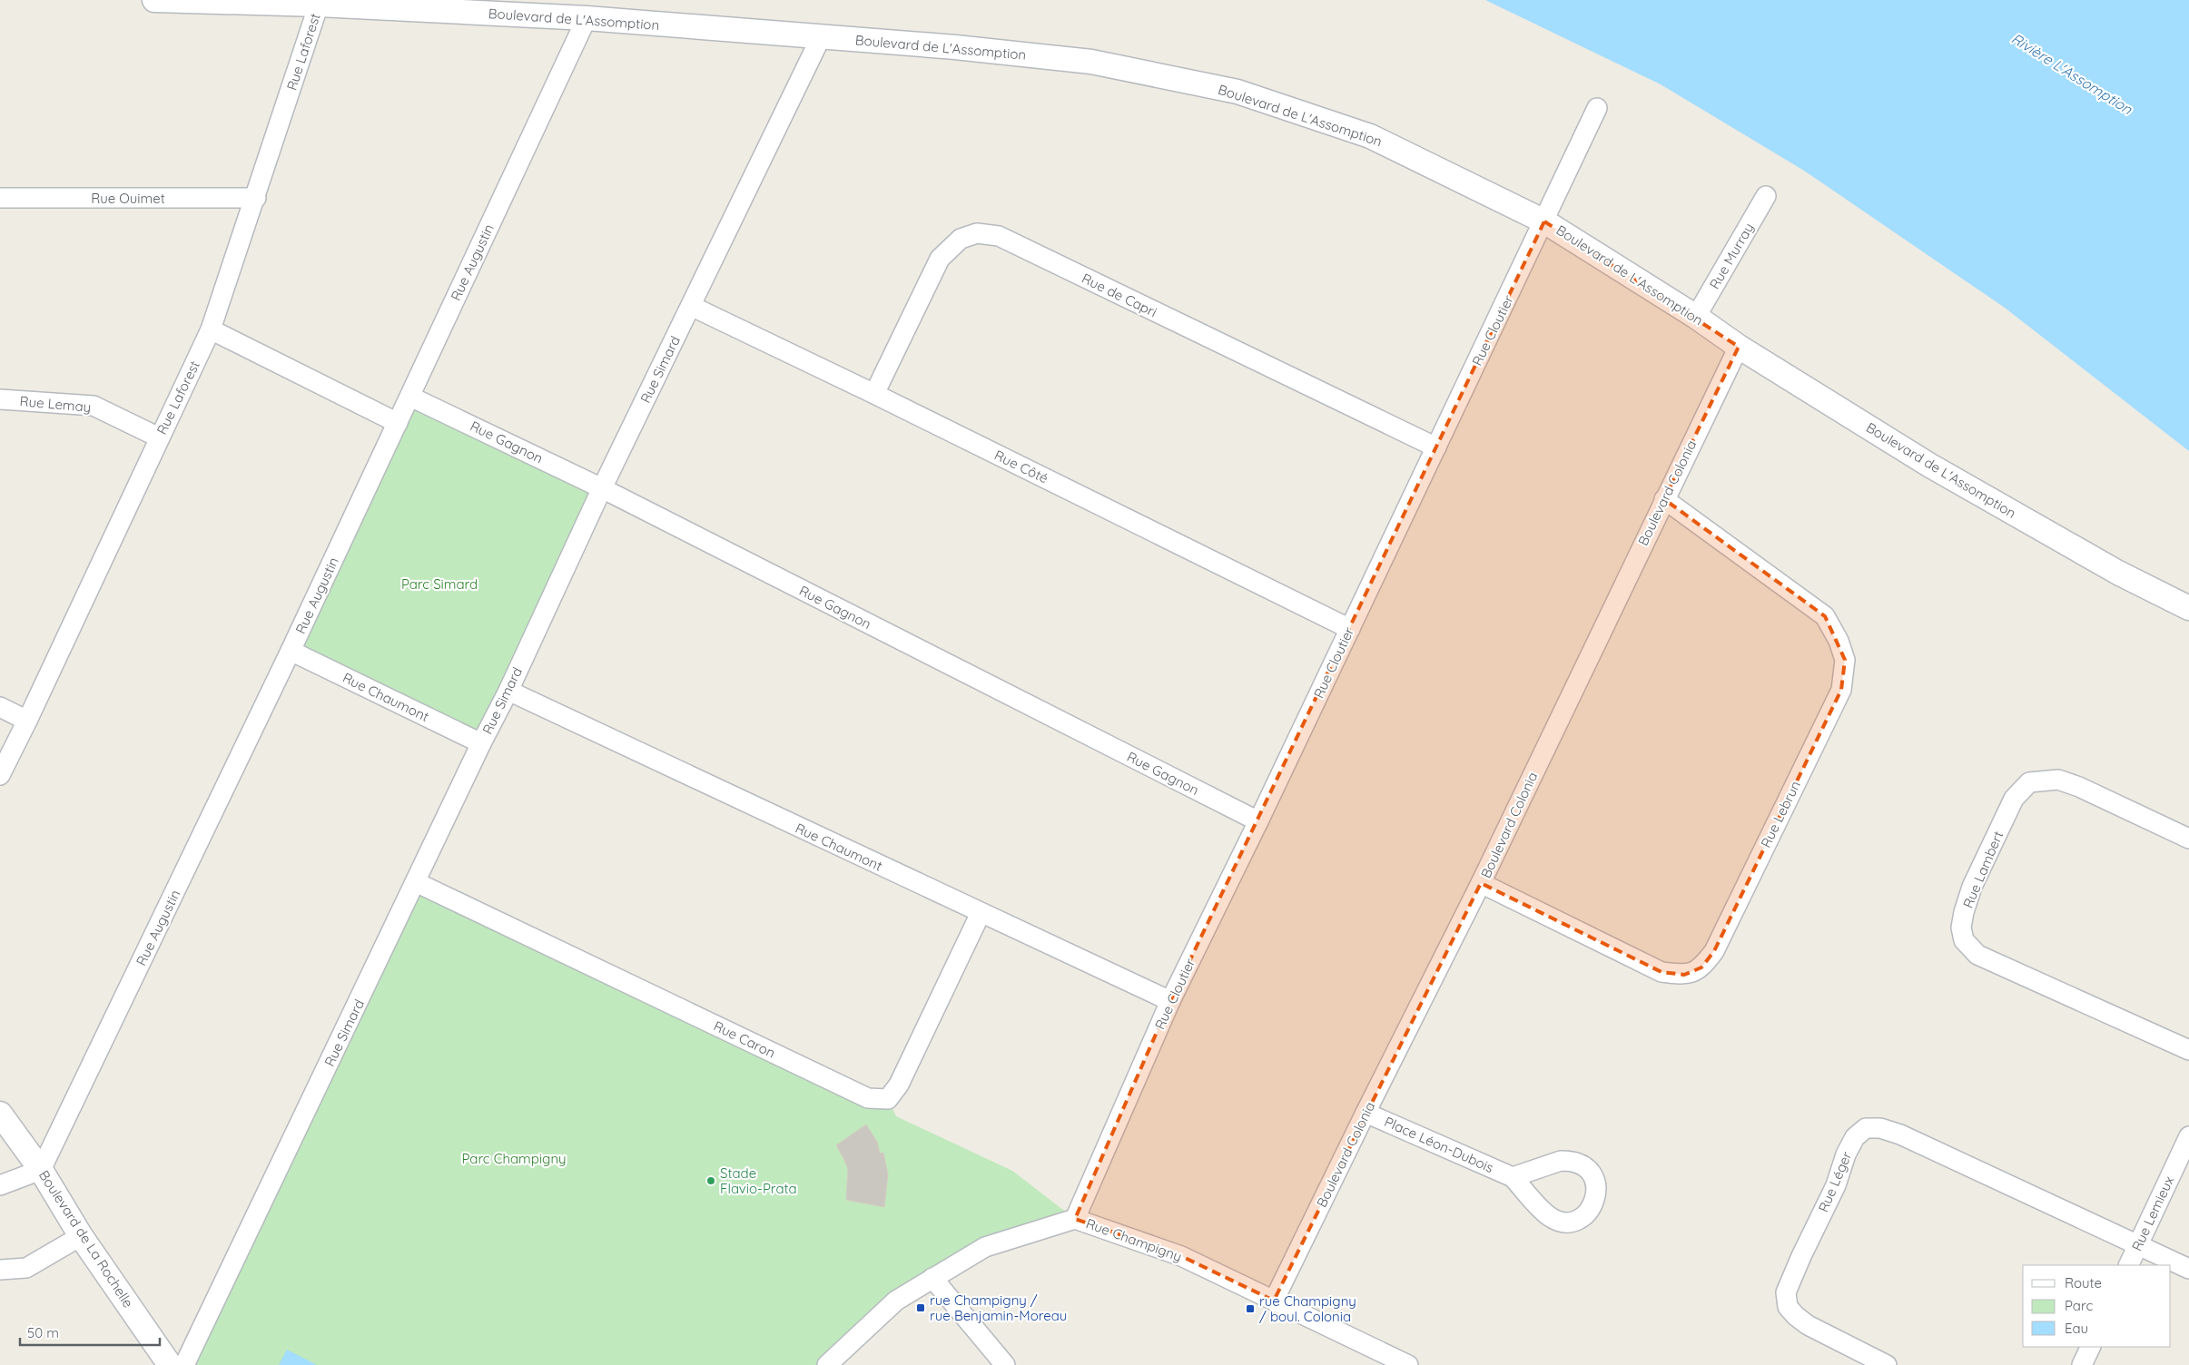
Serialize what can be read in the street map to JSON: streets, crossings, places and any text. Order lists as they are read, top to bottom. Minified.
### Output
{"streets":{"street":["Boulevard de L'Assomption","Rue Laforest","Rue Ouimet","Rue Murray","Rue Augustin","Rue de Capri","Rue Cloutier","Rue Simard","Rue Lemay","Rue Gagnon","Rue Côté","Boulevard Colonia","Rue Chaumont","Rue Lebrun","Rue Lambert","Rue Caron","Place Léon-Dubois","Rue Léger","Rue Lemieux","Boulevard de La Rochelle","Rue Champigny"]},"crossings":[["Boulevard de L'Assomption","Rue Laforest"],["Boulevard de L'Assomption","Rue Murray"],["Boulevard de L'Assomption","Rue Augustin"],["Boulevard de L'Assomption","Rue Cloutier"],["Boulevard de L'Assomption","Rue Simard"],["Boulevard de L'Assomption","Boulevard Colonia"],["Rue Laforest","Rue Ouimet"],["Rue Laforest","Rue Lemay"],["Rue Augustin","Rue Gagnon"],["Rue Augustin","Rue Chaumont"],["Rue Augustin","Boulevard de La Rochelle"],["Rue de Capri","Rue Cloutier"],["Rue de Capri","Rue Côté"],["Rue Cloutier","Rue Gagnon"],["Rue Cloutier","Rue Côté"],["Rue Cloutier","Rue Chaumont"],["Rue Cloutier","Rue Champigny"],["Rue Simard","Rue Gagnon"],["Rue Simard","Rue Côté"],["Rue Simard","Rue Chaumont"],["Rue Simard","Rue Caron"],["Boulevard Colonia","Rue Lebrun"],["Boulevard Colonia","Place Léon-Dubois"],["Boulevard Colonia","Rue Champigny"],["Rue Chaumont","Rue Caron"],["Rue Léger","Rue Lemieux"]],"water":["Rivière L'Assomption"],"parks":["Parc Simard","Parc Champigny"],"places":{"other":["Stade Flavio-Prata"],"transit":["rue Champigny / rue Benjamin-Moreau","rue Champigny / boul. Colonia"]},"legend":["Route","Parc","Eau"],"scale_bar":"50 m"}
